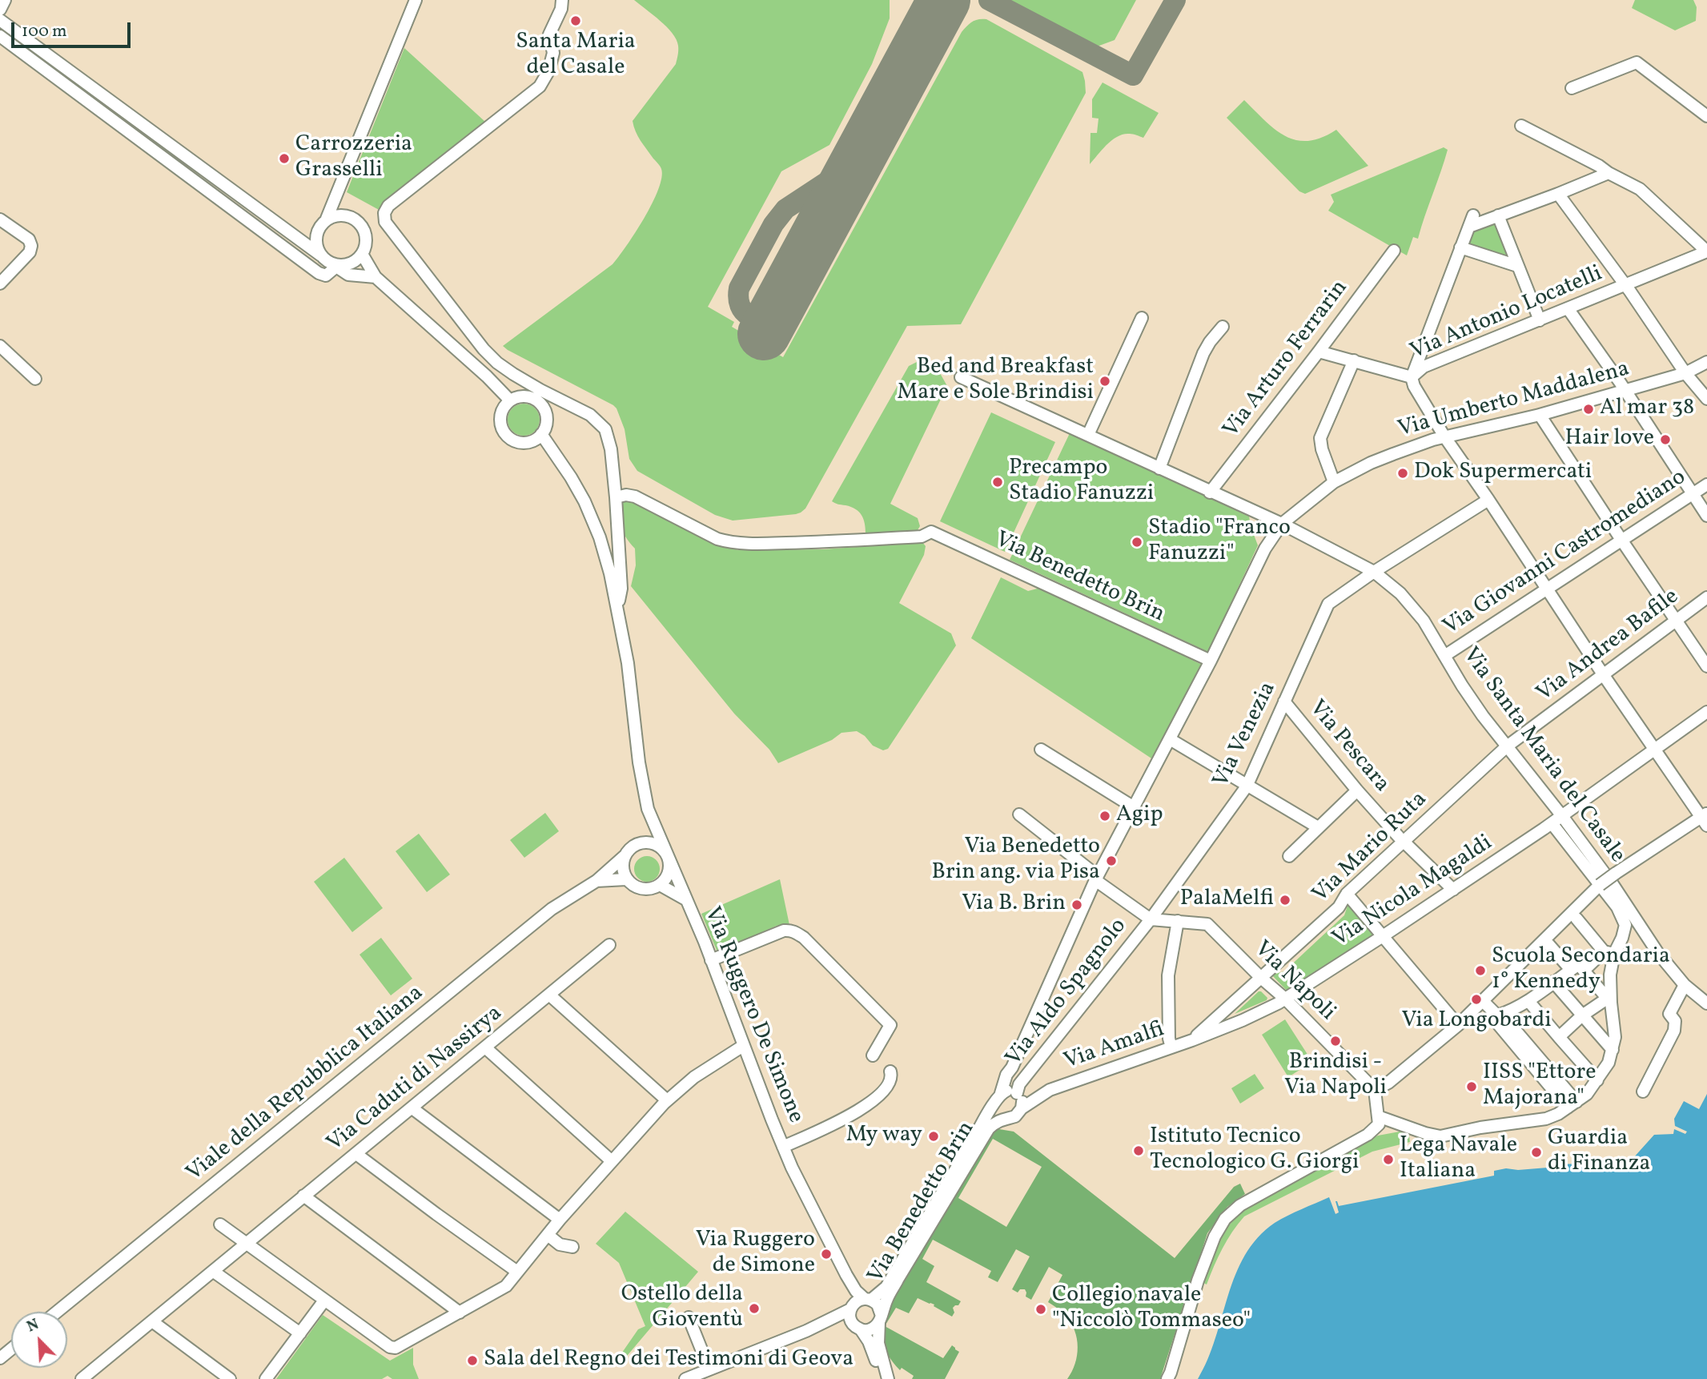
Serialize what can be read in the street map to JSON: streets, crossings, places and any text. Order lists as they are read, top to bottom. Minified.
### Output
{"streets":{"street":["Via Antonio Locatelli","Via Arturo Ferrarin","Via Umberto Maddalena","Via Giovanni Castromediano","Via Benedetto Brin","Via Andrea Bafile","Via Venezia","Via Pescara","Via Santa Maria del Casale","Via Mario Ruta","Via Nicola Magaldi","Via Napoli","Via Aldo Spagnolo","Via Ruggero De Simone","Via Amalfi","Via Caduti di Nassirya","Viale della Repubblica Italiana"]},"crossings":[["Via Antonio Locatelli","Via Arturo Ferrarin"],["Via Arturo Ferrarin","Via Santa Maria del Casale"],["Via Umberto Maddalena","Via Benedetto Brin"],["Via Giovanni Castromediano","Via Santa Maria del Casale"],["Via Benedetto Brin","Via Santa Maria del Casale"],["Via Benedetto Brin","Via Aldo Spagnolo"],["Via Benedetto Brin","Via Ruggero De Simone"],["Via Benedetto Brin","Via Amalfi"],["Via Andrea Bafile","Via Santa Maria del Casale"],["Via Andrea Bafile","Via Mario Ruta"],["Via Venezia","Via Pescara"],["Via Venezia","Via Santa Maria del Casale"],["Via Venezia","Via Napoli"],["Via Venezia","Via Aldo Spagnolo"],["Via Pescara","Via Mario Ruta"],["Via Pescara","Via Nicola Magaldi"],["Via Santa Maria del Casale","Via Mario Ruta"],["Via Santa Maria del Casale","Via Nicola Magaldi"],["Via Mario Ruta","Via Napoli"],["Via Mario Ruta","Via Amalfi"],["Via Nicola Magaldi","Via Napoli"],["Via Nicola Magaldi","Via Amalfi"],["Via Napoli","Via Aldo Spagnolo"],["Via Napoli","Via Amalfi"],["Via Aldo Spagnolo","Via Amalfi"],["Via Ruggero De Simone","Viale della Repubblica Italiana"]],"places":["Santa Maria del Casale","Carrozzeria Grasselli","Bed and Breakfast Mare e Sole Brindisi","Al mar 38","Hair love","Dok Supermercati","Precampo Stadio Fanuzzi","Stadio \"Franco Fanuzzi\"","Agip","Via Benedetto Brin ang. via Pisa","PalaMelfi","Via B. Brin","Scuola Secondaria 1° Kennedy","Via Longobardi","Brindisi - Via Napoli","IISS \"Ettore Majorana\"","My way","Istituto Tecnico Tecnologico G. Giorgi","Guardia di Finanza","Lega Navale Italiana","Via Ruggero de Simone","Ostello della Gioventù","Collegio navale \"Niccolò Tommaseo\"","Sala del Regno dei Testimoni di Geova"],"scale_bar":"100 m","north":"top left"}
